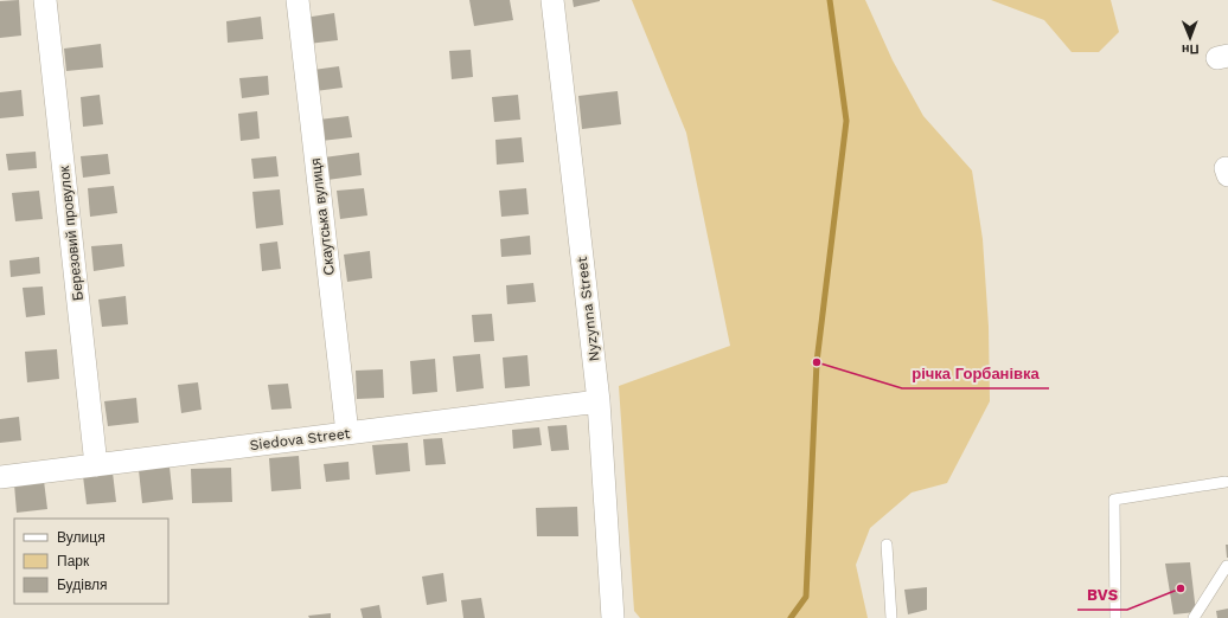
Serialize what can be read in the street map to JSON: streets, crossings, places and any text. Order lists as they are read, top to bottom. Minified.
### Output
{"streets":{"street":["Скаутська вулиця","Березовий провулок","Nyzynna Street","Siedova Street"]},"crossings":[["Скаутська вулиця","Siedova Street"],["Березовий провулок","Siedova Street"],["Nyzynna Street","Siedova Street"]],"places":["річка Горбанівка","BVS"],"legend":["Вулиця","Парк","Будівля"],"north":"bottom"}
